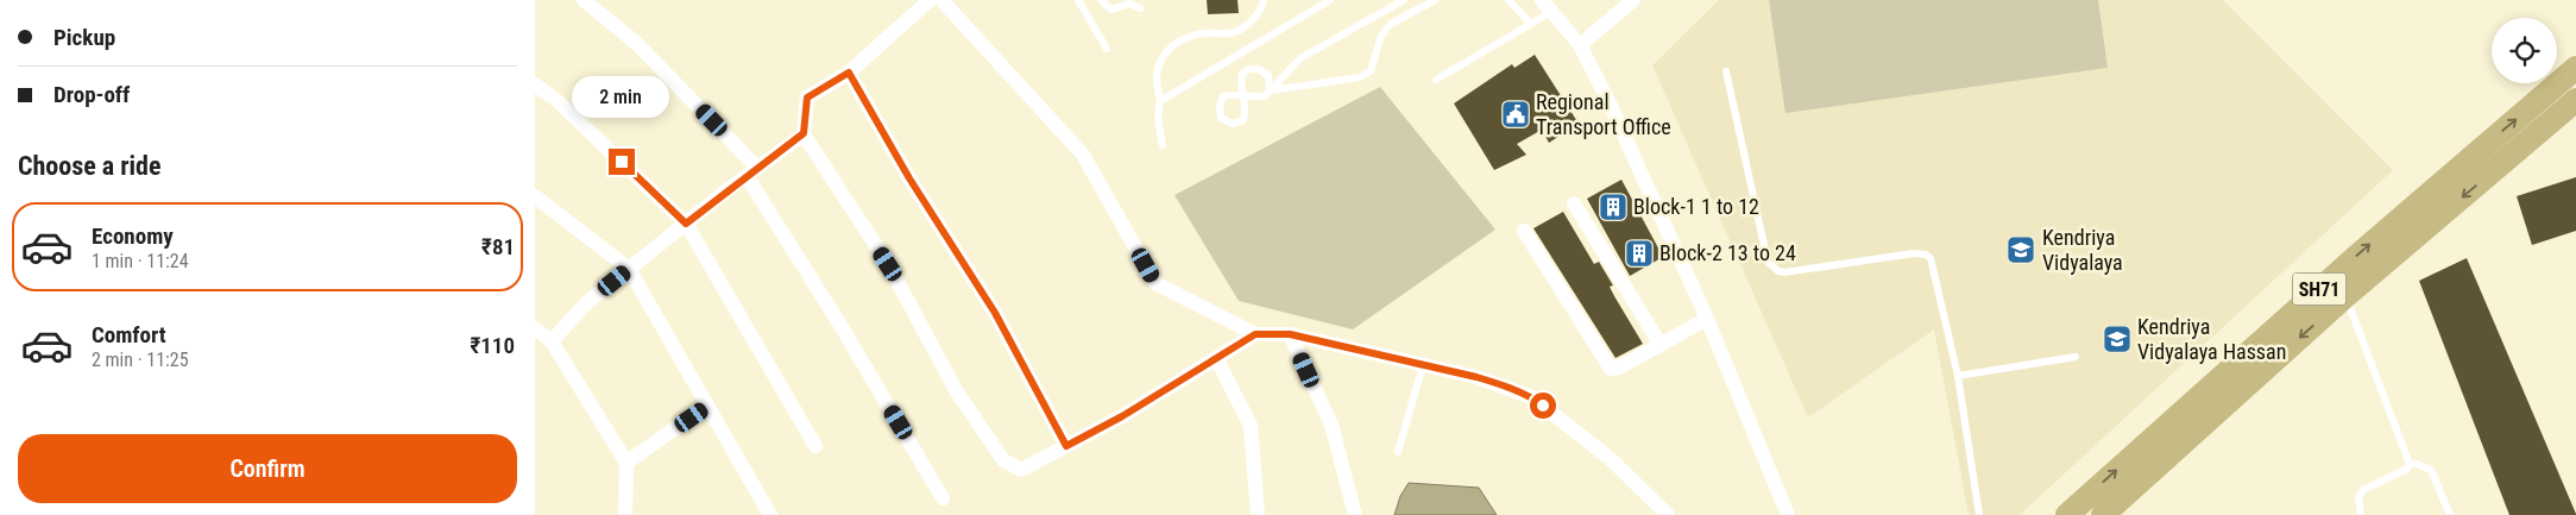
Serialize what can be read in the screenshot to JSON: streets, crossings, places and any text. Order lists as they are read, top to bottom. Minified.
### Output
{"streets":{"main road":["SH71"]},"places":{"public building":["Regional Transport Office"],"building":["Block-1 1 to 12","Block-2 13 to 24"],"school or university":["Kendriya Vidyalaya","Kendriya Vidyalaya Hassan"]},"page":{"banner":["Pickup","Drop-off"],"bubble":"2 min","heading":"Choose a ride","list":[{"name":"Economy","note":"1 min · 11:24","value":"₹81"},{"name":"Comfort","note":"2 min · 11:25","value":"₹110"}],"buttons":"Confirm"}}
